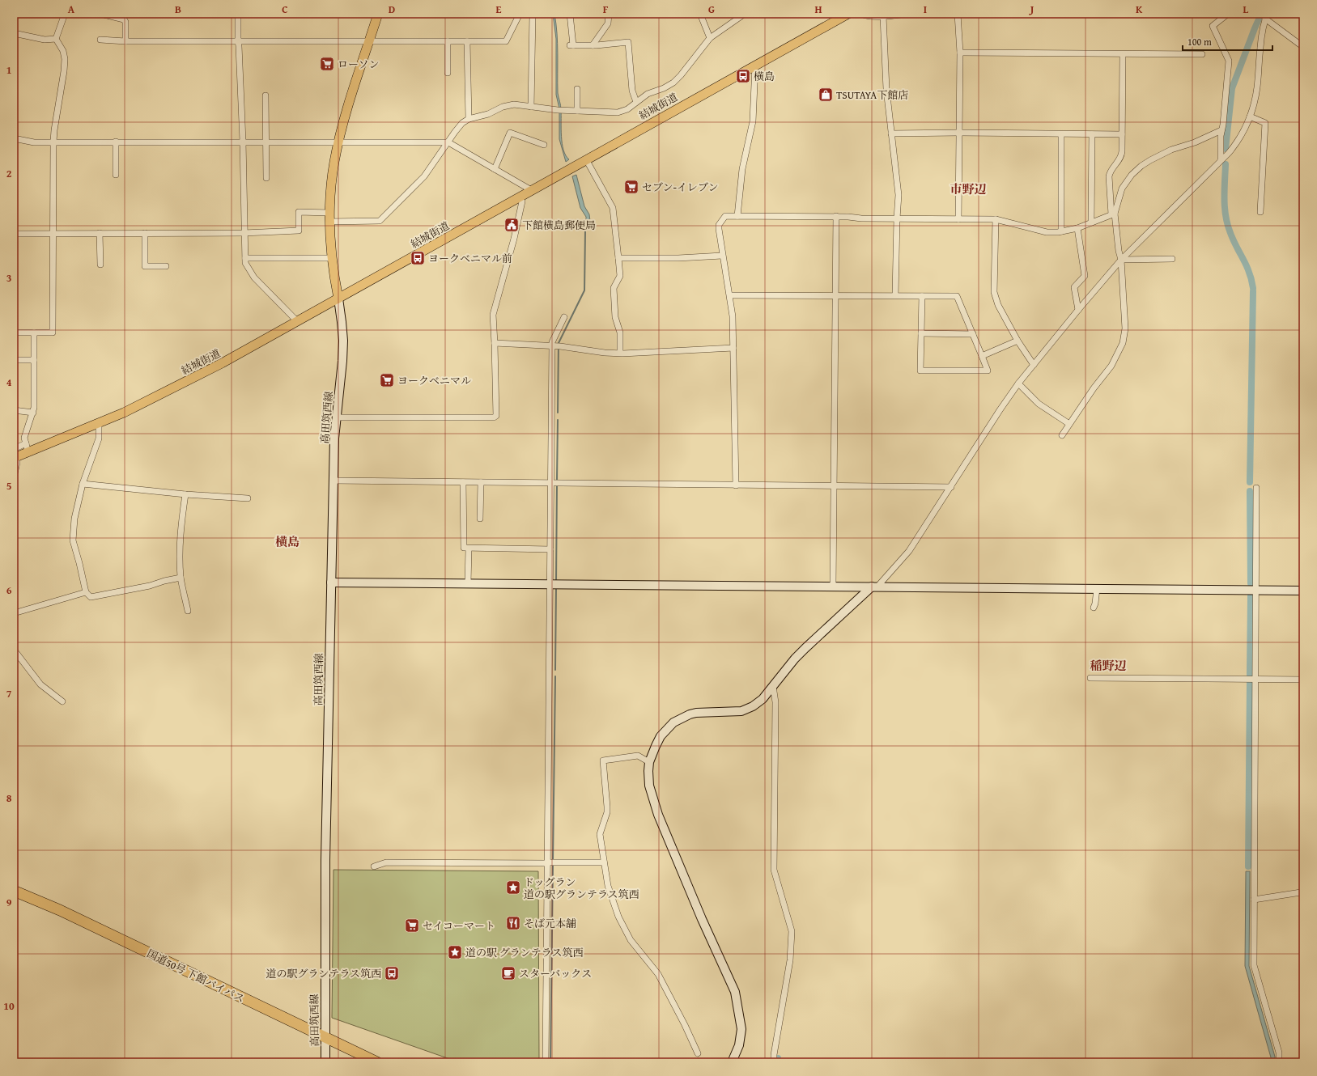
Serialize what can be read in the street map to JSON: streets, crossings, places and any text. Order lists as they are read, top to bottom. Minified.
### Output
{"streets":{"highway":["国道50号 下館バイパス"],"main road":["結城街道"],"street":["高田筑西線"]},"crossings":[["結城街道","高田筑西線"],["高田筑西線","国道50号 下館バイパス"]],"districts":["市野辺","横島","稲野辺"],"places":{"supermarket":["ローソン","セブン-イレブン","ヨークベニマル","セイコーマート"],"bus stop":["横島","ヨークベニマル前","道の駅グランテラス筑西"],"shop":["TSUTAYA下館店"],"public building":["下館横島郵便局"],"place":["ドッグラン 道の駅グランテラス筑西","道の駅 グランテラス筑西"],"restaurant":["そば元本舗"],"cafe":["スターバックス"]},"scale_bar":"100 m","grid":{"columns":["A","B","C","D","E","F","G","H","I","J","K","L"],"rows":["1","2","3","4","5","6","7","8","9","10"]}}
